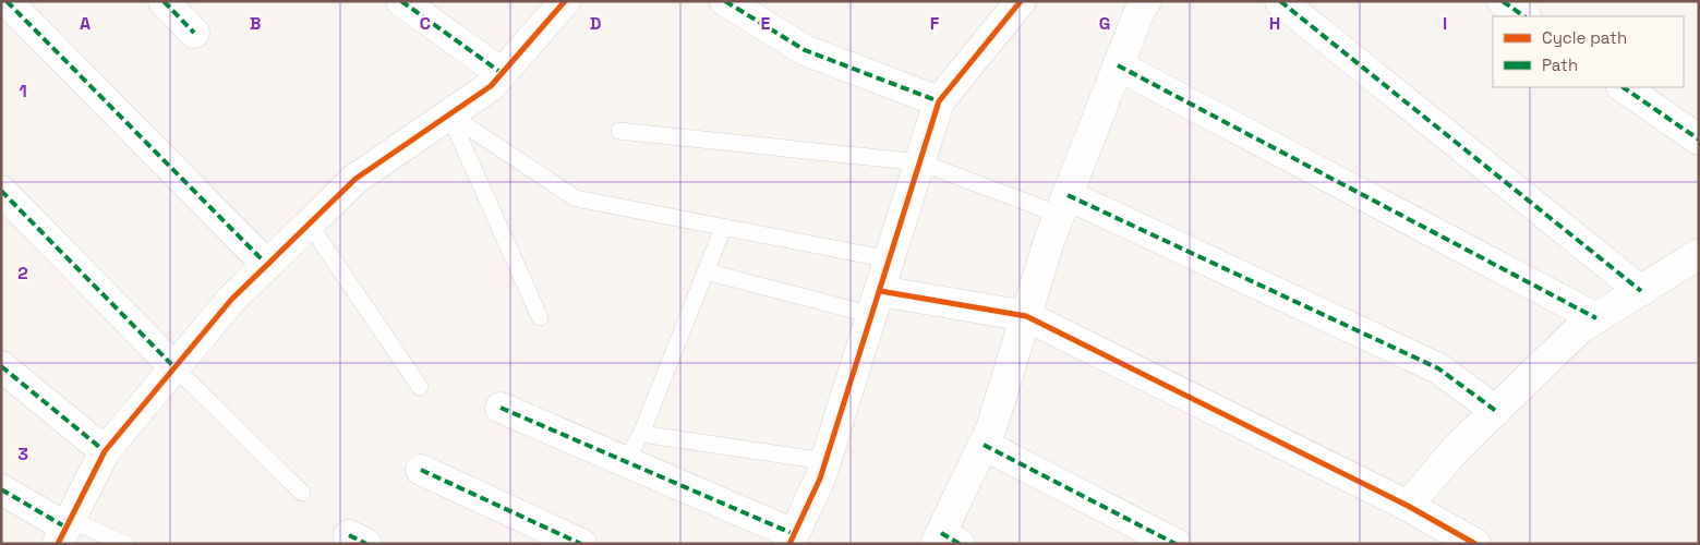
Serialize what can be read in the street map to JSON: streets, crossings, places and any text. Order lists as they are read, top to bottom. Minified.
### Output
{"legend":["Cycle path","Path"],"grid":{"columns":["A","B","C","D","E","F","G","H","I"],"rows":["1","2","3"]}}
